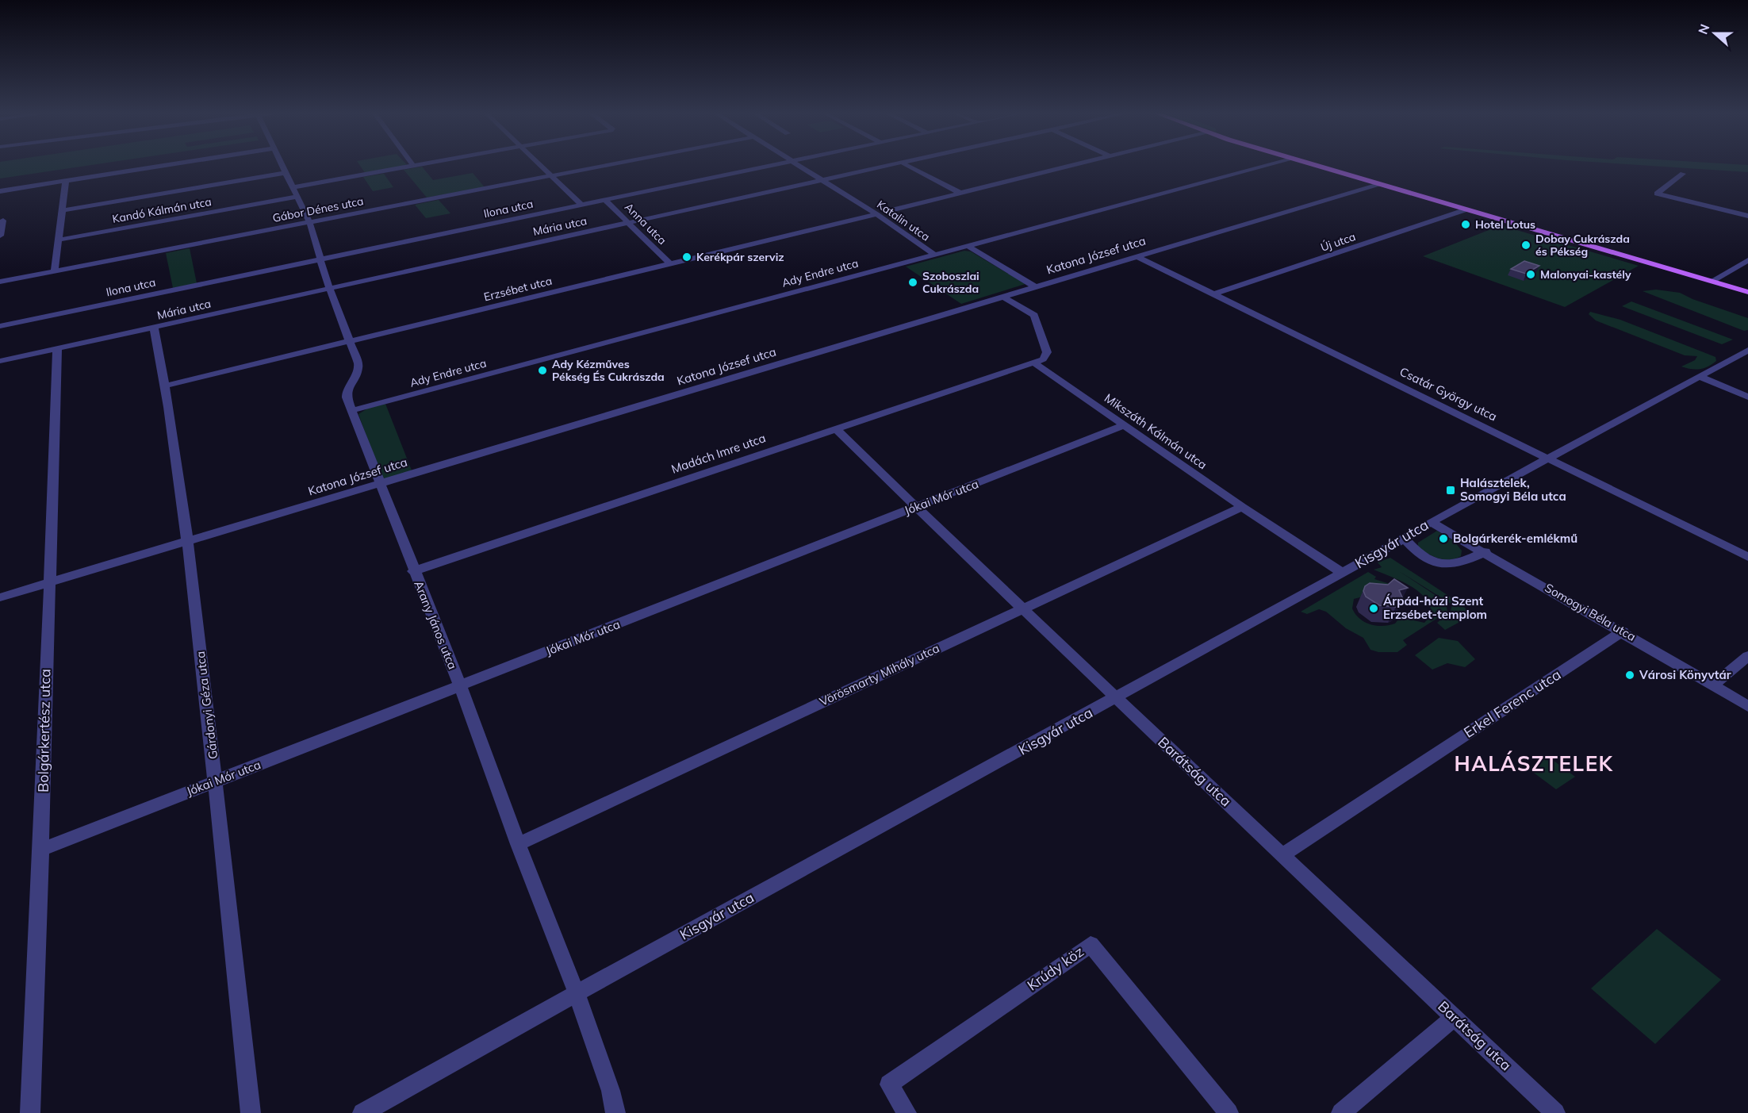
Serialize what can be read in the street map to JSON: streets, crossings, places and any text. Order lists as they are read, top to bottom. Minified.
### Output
{"streets":{"street":["Ilona utca","Gábor Dénes utca","Kandó Kálmán utca","Katalin utca","Anna utca","Mária utca","Új utca","Katona József utca","Ady Endre utca","Erzsébet utca","Csatár György utca","Mikszáth Kálmán utca","Madách Imre utca","Jókai Mór utca","Kisgyár utca","Somogyi Béla utca","Arany János utca","Vörösmarty Mihály utca","Erkel Ferenc utca","Gárdonyi Géza utca","Bolgárkertész utca","Barátság utca","Krúdy köz"]},"crossings":[["Ilona utca","Anna utca"],["Ilona utca","Arany János utca"],["Gábor Dénes utca","Arany János utca"],["Kandó Kálmán utca","Arany János utca"],["Katalin utca","Mária utca"],["Katalin utca","Ady Endre utca"],["Katalin utca","Erzsébet utca"],["Anna utca","Mária utca"],["Anna utca","Erzsébet utca"],["Mária utca","Arany János utca"],["Mária utca","Gárdonyi Géza utca"],["Mária utca","Bolgárkertész utca"],["Új utca","Csatár György utca"],["Katona József utca","Csatár György utca"],["Katona József utca","Arany János utca"],["Katona József utca","Gárdonyi Géza utca"],["Katona József utca","Bolgárkertész utca"],["Ady Endre utca","Arany János utca"],["Erzsébet utca","Arany János utca"],["Erzsébet utca","Gárdonyi Géza utca"],["Csatár György utca","Kisgyár utca"],["Mikszáth Kálmán utca","Madách Imre utca"],["Mikszáth Kálmán utca","Jókai Mór utca"],["Mikszáth Kálmán utca","Kisgyár utca"],["Mikszáth Kálmán utca","Vörösmarty Mihály utca"],["Madách Imre utca","Arany János utca"],["Madách Imre utca","Barátság utca"],["Jókai Mór utca","Arany János utca"],["Jókai Mór utca","Gárdonyi Géza utca"],["Jókai Mór utca","Bolgárkertész utca"],["Jókai Mór utca","Barátság utca"],["Kisgyár utca","Somogyi Béla utca"],["Kisgyár utca","Arany János utca"],["Kisgyár utca","Barátság utca"],["Somogyi Béla utca","Erkel Ferenc utca"],["Arany János utca","Vörösmarty Mihály utca"],["Vörösmarty Mihály utca","Barátság utca"],["Erkel Ferenc utca","Barátság utca"]],"districts":["HALÁSZTELEK"],"places":{"other":["Hotel Lotus","Dobay Cukrászda és Pékség","Kerékpár szerviz","Malonyai-kastély","Szoboszlai Cukrászda","Ady Kézműves Pékség És Cukrászda","Bolgárkerék-emlékmű","Árpád-házi Szent Erzsébet-templom","Városi Könyvtár"],"transit":["Halásztelek, Somogyi Béla utca"]},"north":"left"}
